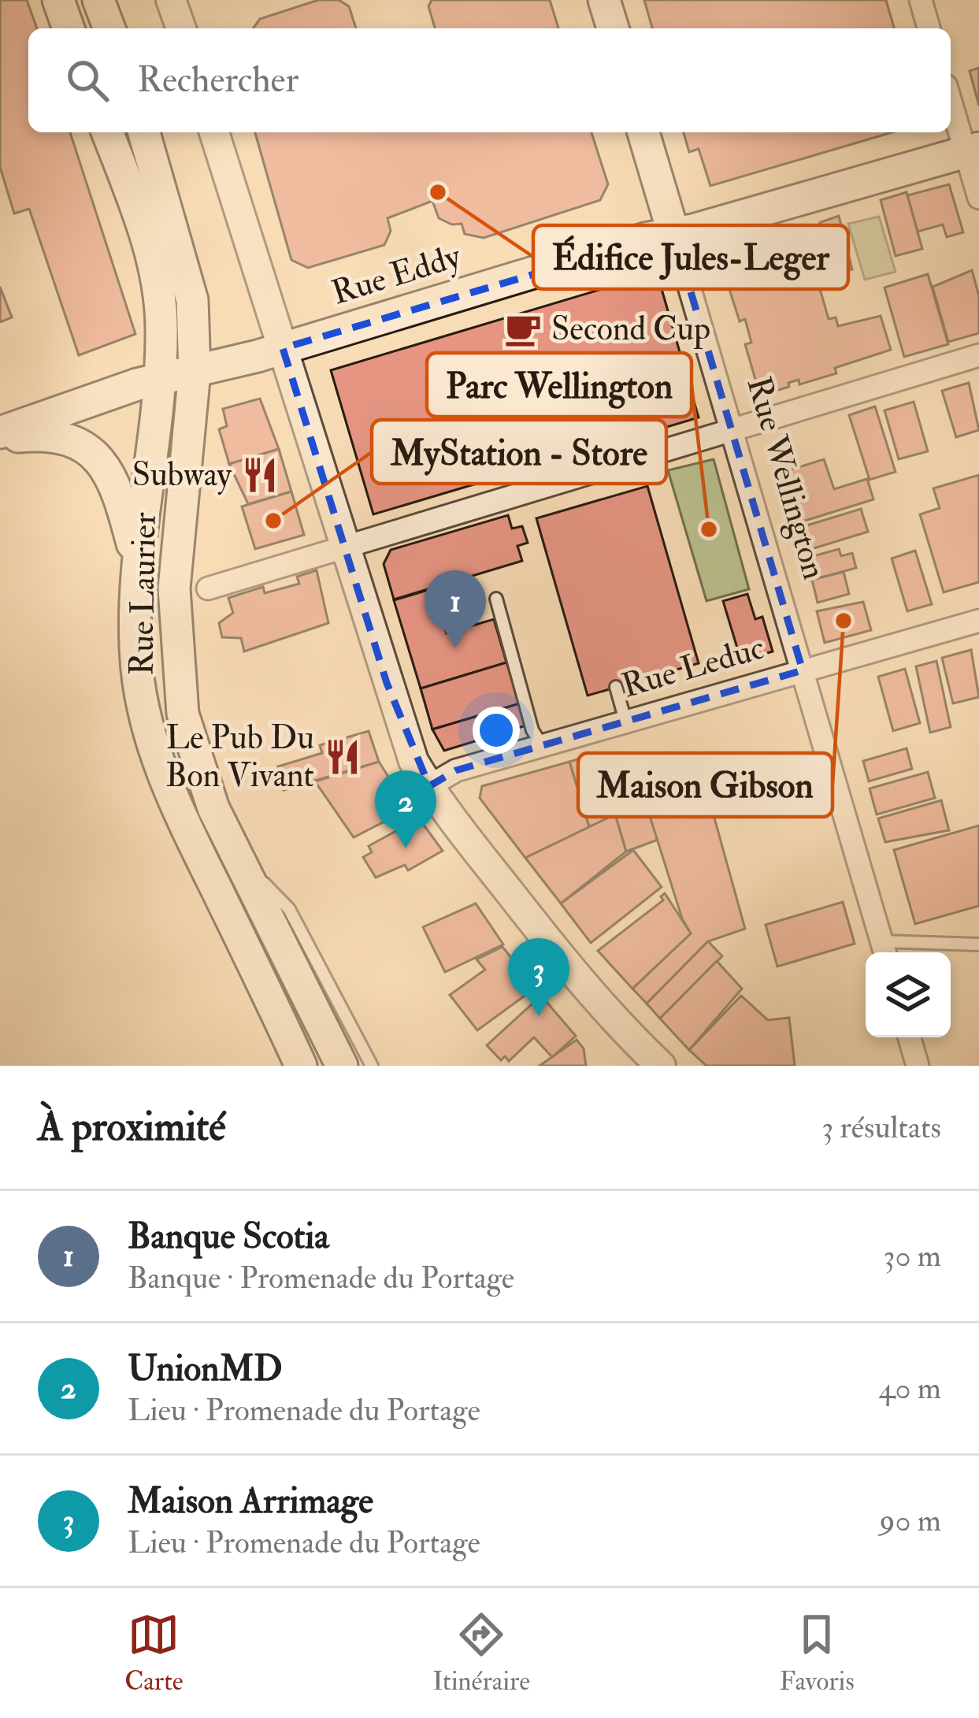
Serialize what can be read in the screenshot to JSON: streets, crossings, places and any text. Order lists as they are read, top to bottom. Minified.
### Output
{"streets":{"main road":["Rue Eddy","Rue Wellington","Rue Laurier"],"street":["Rue Leduc"]},"crossings":[["Rue Eddy","Rue Wellington"],["Rue Eddy","Rue Laurier"],["Rue Wellington","Rue Leduc"]],"places":{"other":["Édifice Jules-Leger","MyStation - Store","Parc Wellington","Maison Gibson"],"cafe":["Second Cup"],"restaurant":["Subway","Le Pub Du Bon Vivant"]},"page":{"search":"Rechercher","pins":["1","2","3"],"heading":["À proximité","3 résultats"],"list":[{"mark":"1","name":"Banque Scotia","note":"Banque · Promenade du Portage","value":"30 m"},{"mark":"2","name":"UnionMD","note":"Lieu · Promenade du Portage","value":"40 m"},{"mark":"3","name":"Maison Arrimage","note":"Lieu · Promenade du Portage","value":"90 m"}],"nav":["Carte","Itinéraire","Favoris"]}}
